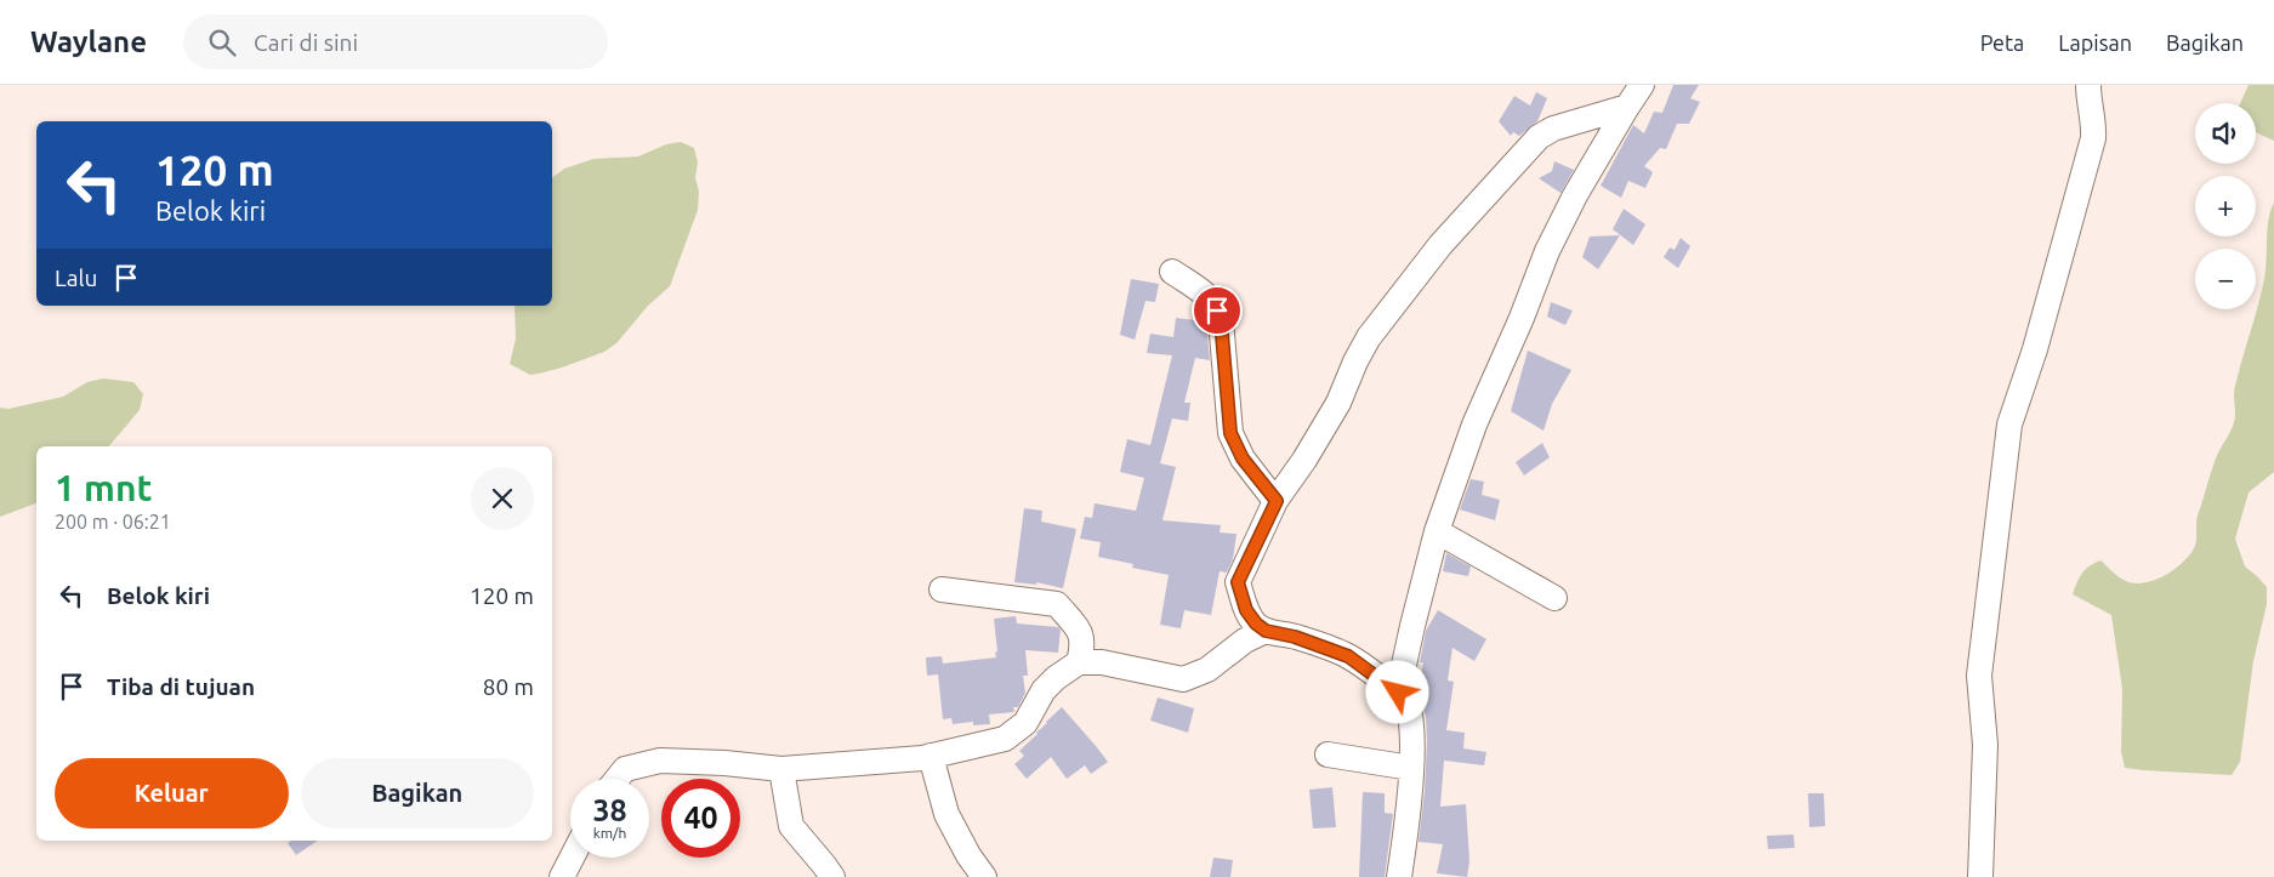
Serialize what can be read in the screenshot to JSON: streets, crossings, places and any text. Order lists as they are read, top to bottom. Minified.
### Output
{"page":{"header":"Waylane","search":"Cari di sini","nav":["Peta","Lapisan","Bagikan"],"map_buttons":["+","−"],"turn":["120 m","Belok kiri"],"then":"Lalu","heading":["1 mnt","200 m · 06:21"],"list":[{"name":"Belok kiri","value":"120 m"},{"name":"Tiba di tujuan","value":"80 m"}],"buttons":["Keluar","Bagikan"],"speed":"38 km/h","limit":"40"}}
